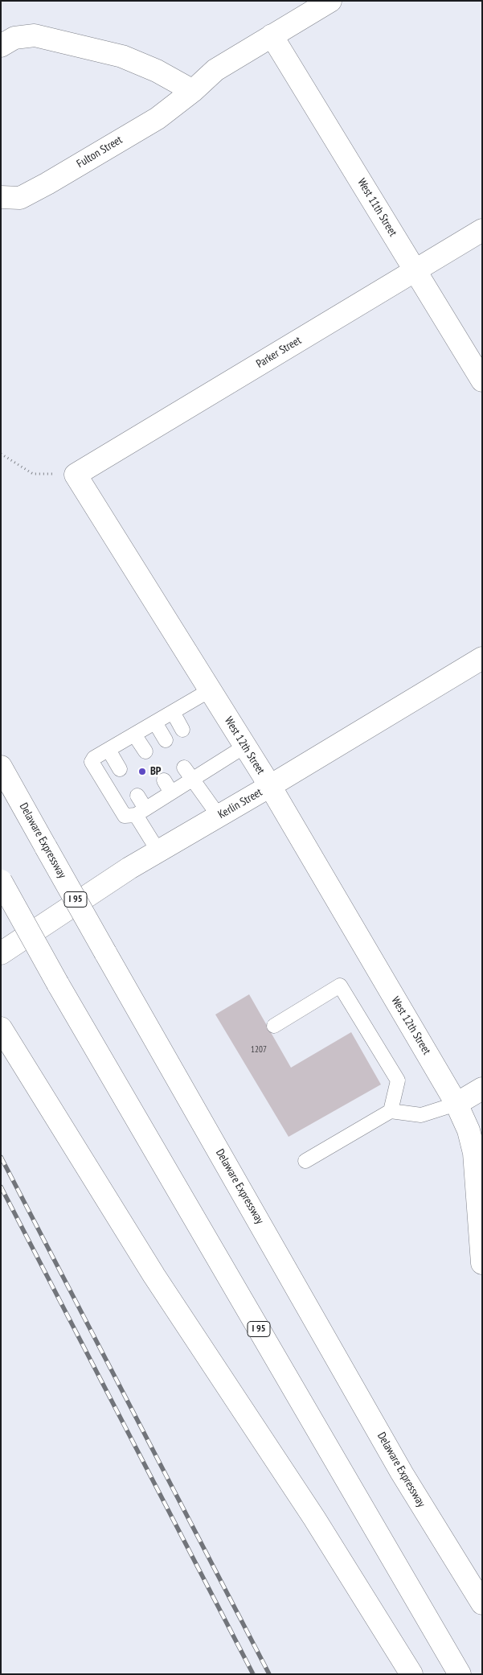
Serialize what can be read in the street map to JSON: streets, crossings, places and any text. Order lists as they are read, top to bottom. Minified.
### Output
{"streets":{"main road":["Fulton Street","West 11th Street","Parker Street","West 12th Street","Kerlin Street","Delaware Expressway","I 95"]},"crossings":[["Fulton Street","West 11th Street"],["West 11th Street","Parker Street"],["Parker Street","West 12th Street"],["West 12th Street","Kerlin Street"]],"places":["BP"],"house_numbers":["1207"]}
